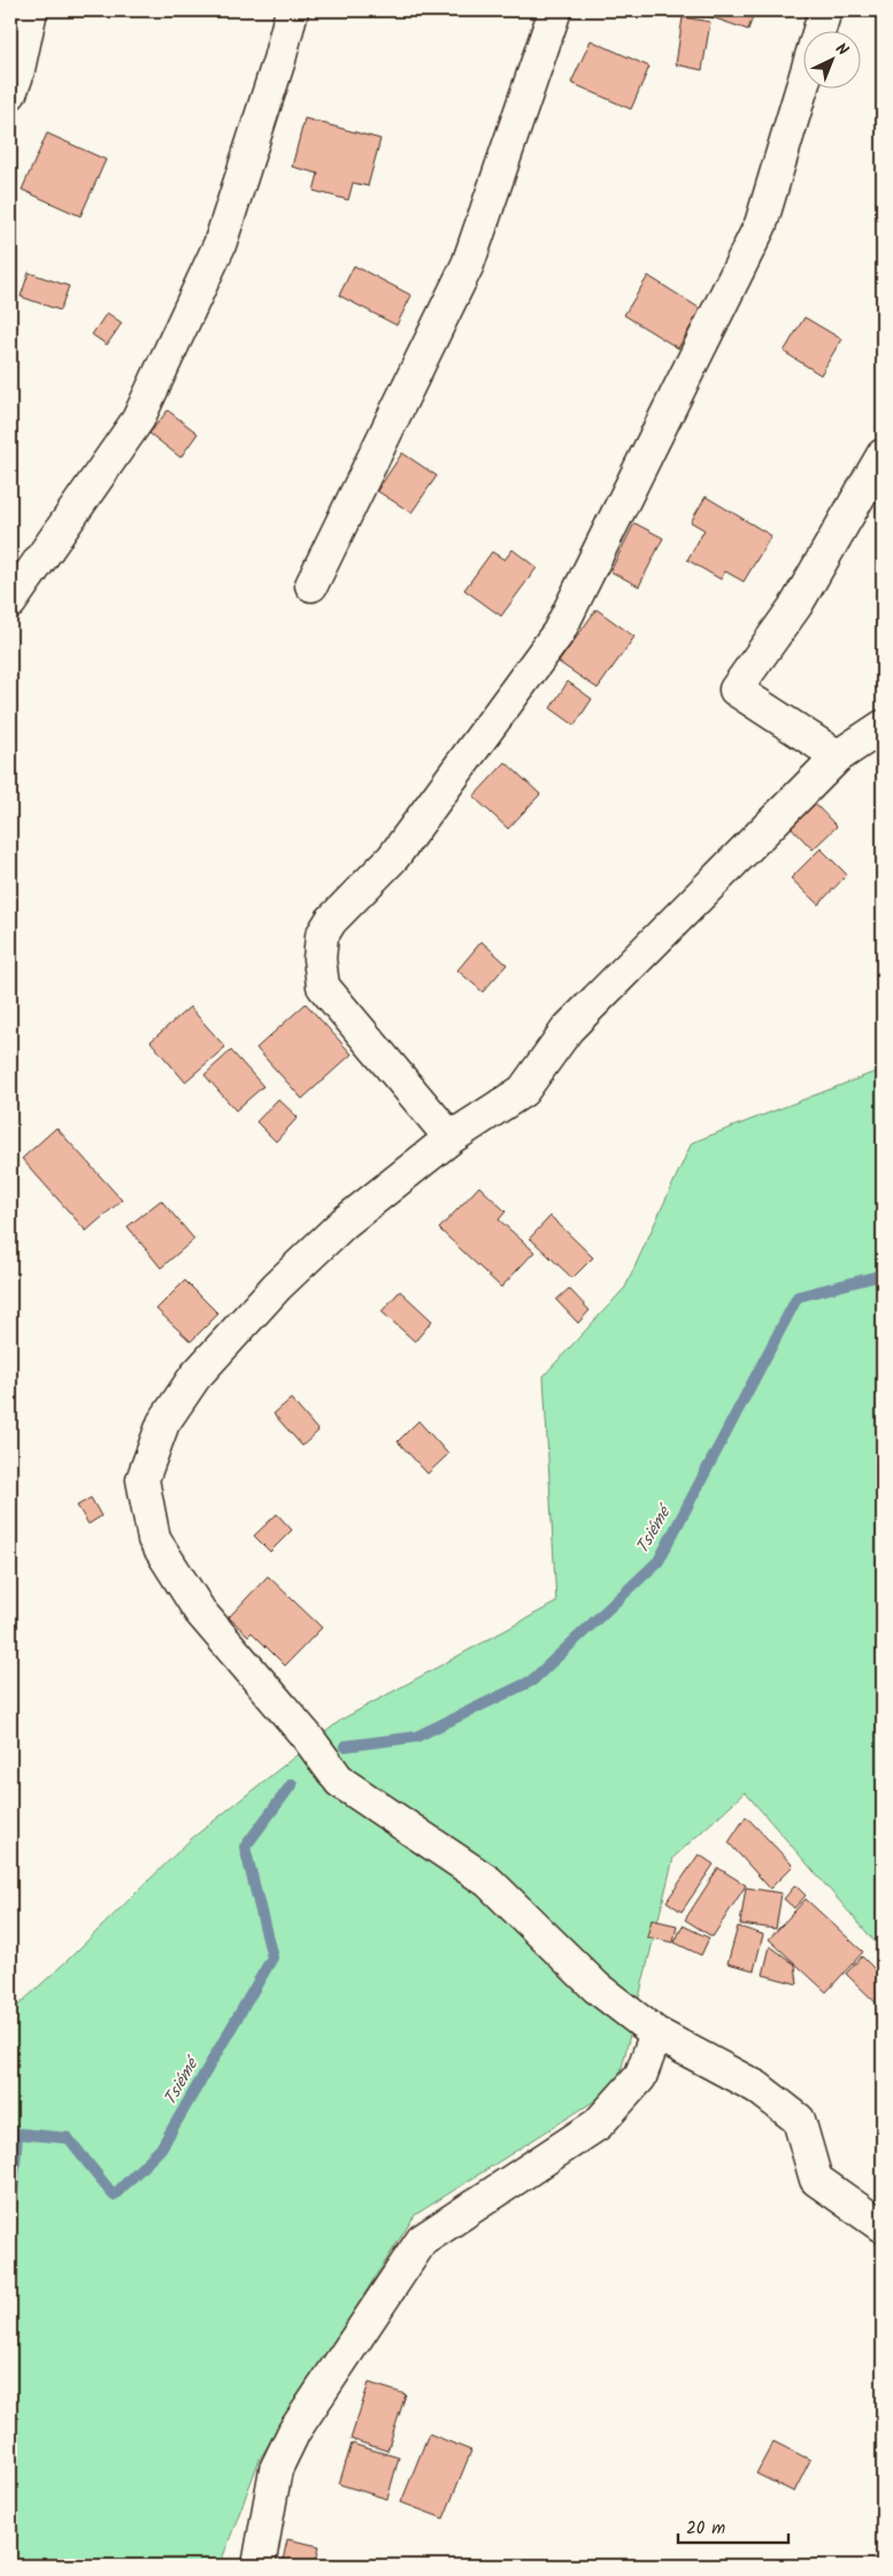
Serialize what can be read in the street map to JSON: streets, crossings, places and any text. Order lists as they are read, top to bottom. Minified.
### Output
{"water":["Tsiémé"],"scale_bar":"20 m","north":"top right"}
